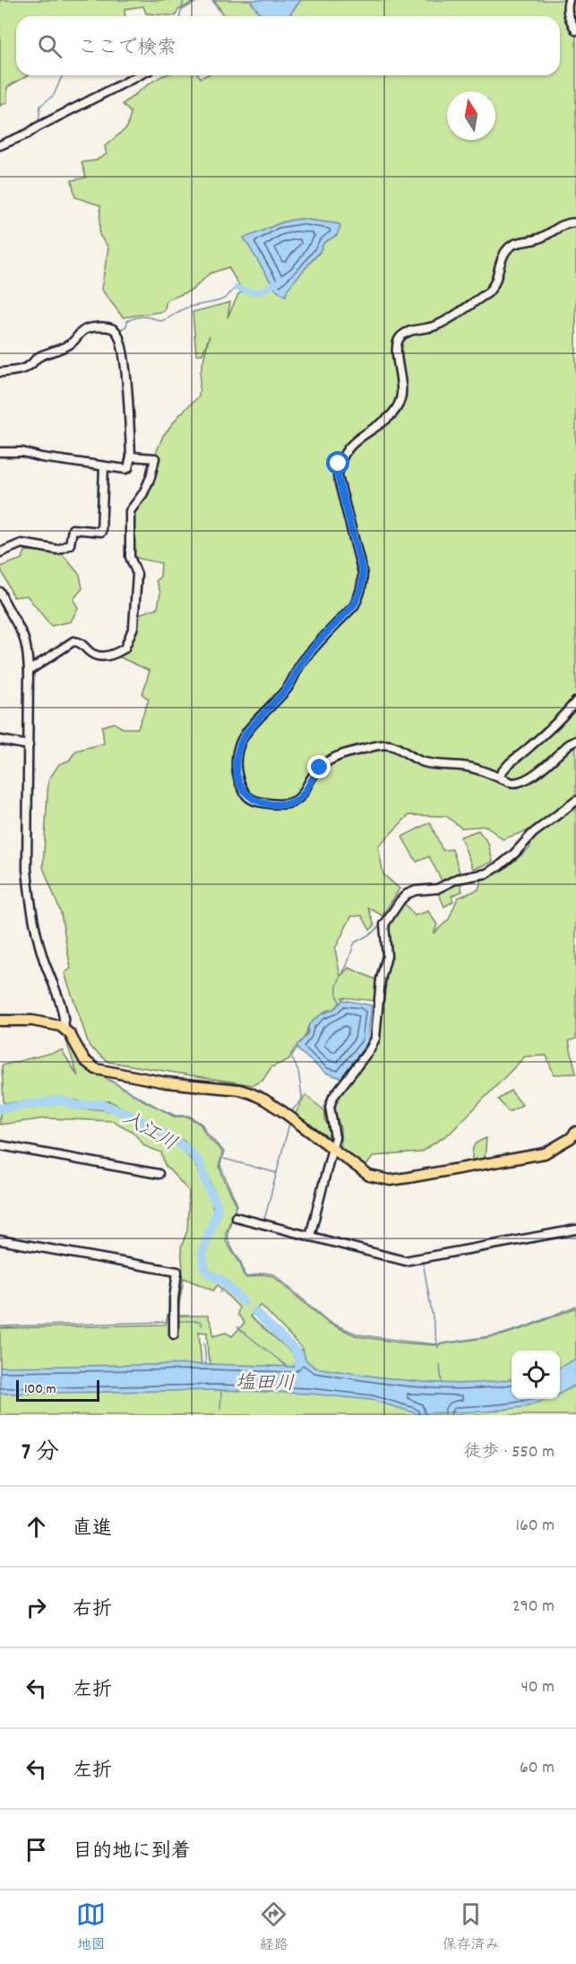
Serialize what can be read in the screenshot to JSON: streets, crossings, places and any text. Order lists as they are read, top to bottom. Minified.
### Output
{"water":["入江川","塩田川"],"scale_bar":"100 m","north":"top","page":{"search":"ここで検索","scale":"100 m","heading":["7 分","徒歩 · 550 m"],"list":[["直進","160 m"],["右折","290 m"],["左折","40 m"],["左折","60 m"],"目的地に到着"],"nav":["地図","経路","保存済み"]}}
